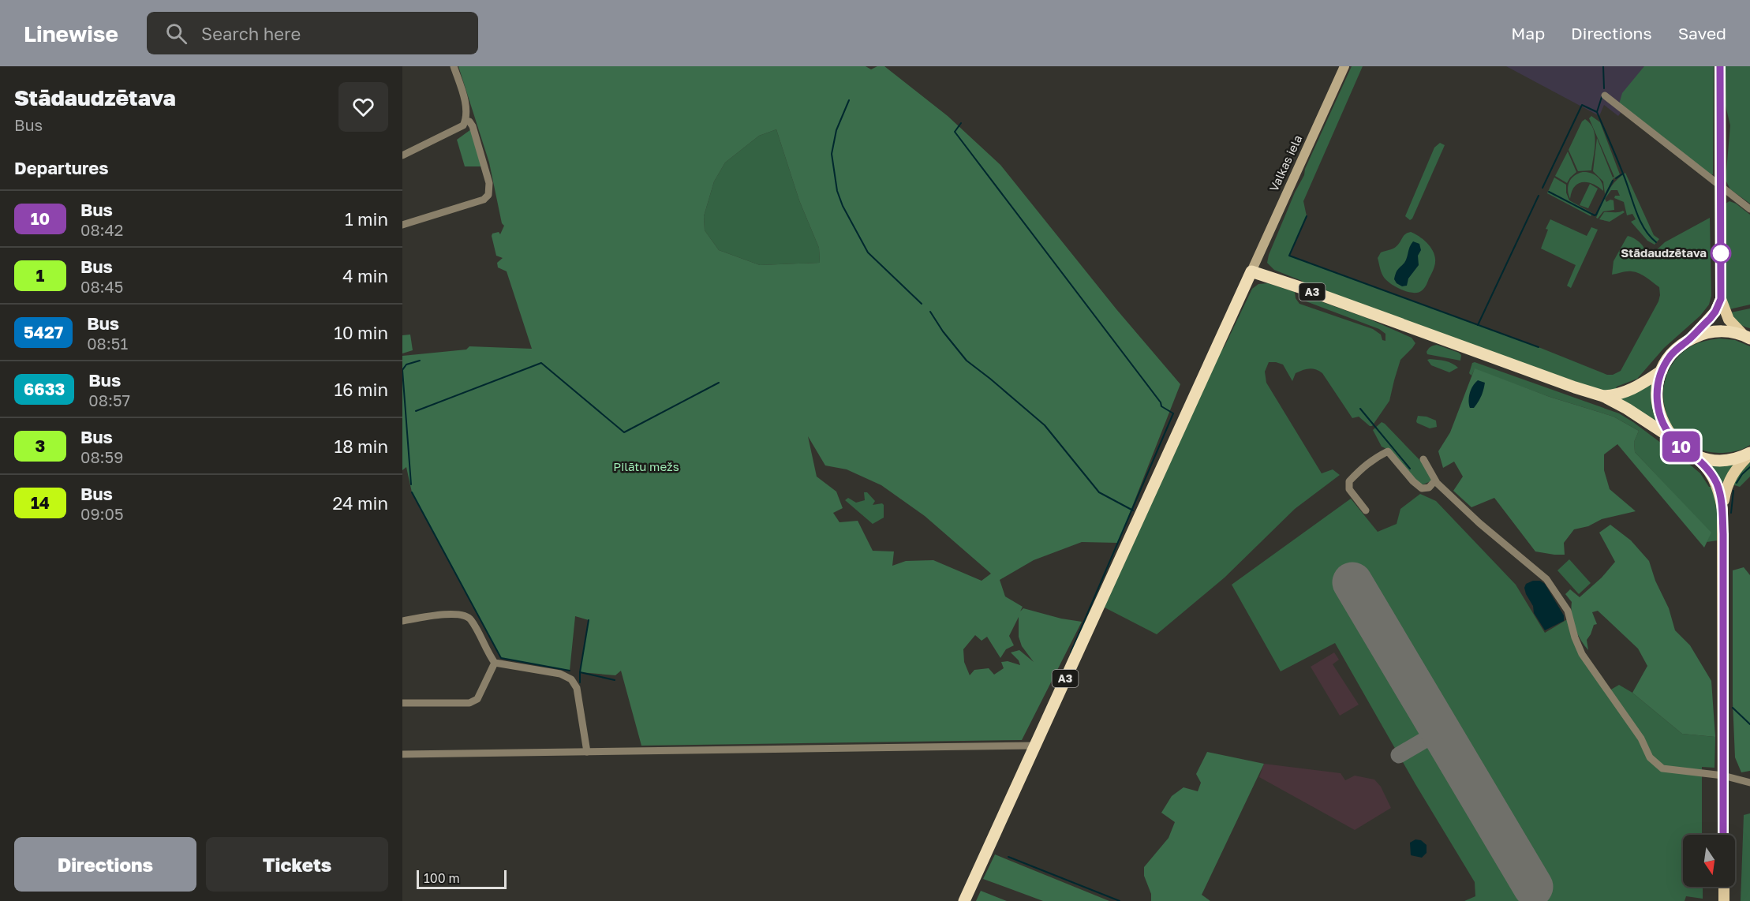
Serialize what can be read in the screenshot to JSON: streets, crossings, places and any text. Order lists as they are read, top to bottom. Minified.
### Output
{"streets":{"highway":["A3"],"main road":["Valkas iela"]},"crossings":[["Valkas iela","A3"]],"parks":["Pilātu mežs"],"places":["Stādaudzētava"],"lines":["bus line 10"],"scale_bar":"100 m","north":"bottom","page":{"header":"Linewise","search":"Search here","nav":["Map","Directions","Saved"],"heading":[["Stādaudzētava","Bus"],"Departures"],"on_map":"10","list":[{"mark":"10","name":"Bus","note":"08:42","value":"1 min"},{"mark":"1","name":"Bus","note":"08:45","value":"4 min"},{"mark":"5427","name":"Bus","note":"08:51","value":"10 min"},{"mark":"6633","name":"Bus","note":"08:57","value":"16 min"},{"mark":"3","name":"Bus","note":"08:59","value":"18 min"},{"mark":"14","name":"Bus","note":"09:05","value":"24 min"}],"buttons":["Directions","Tickets"],"scale":"100 m"}}
